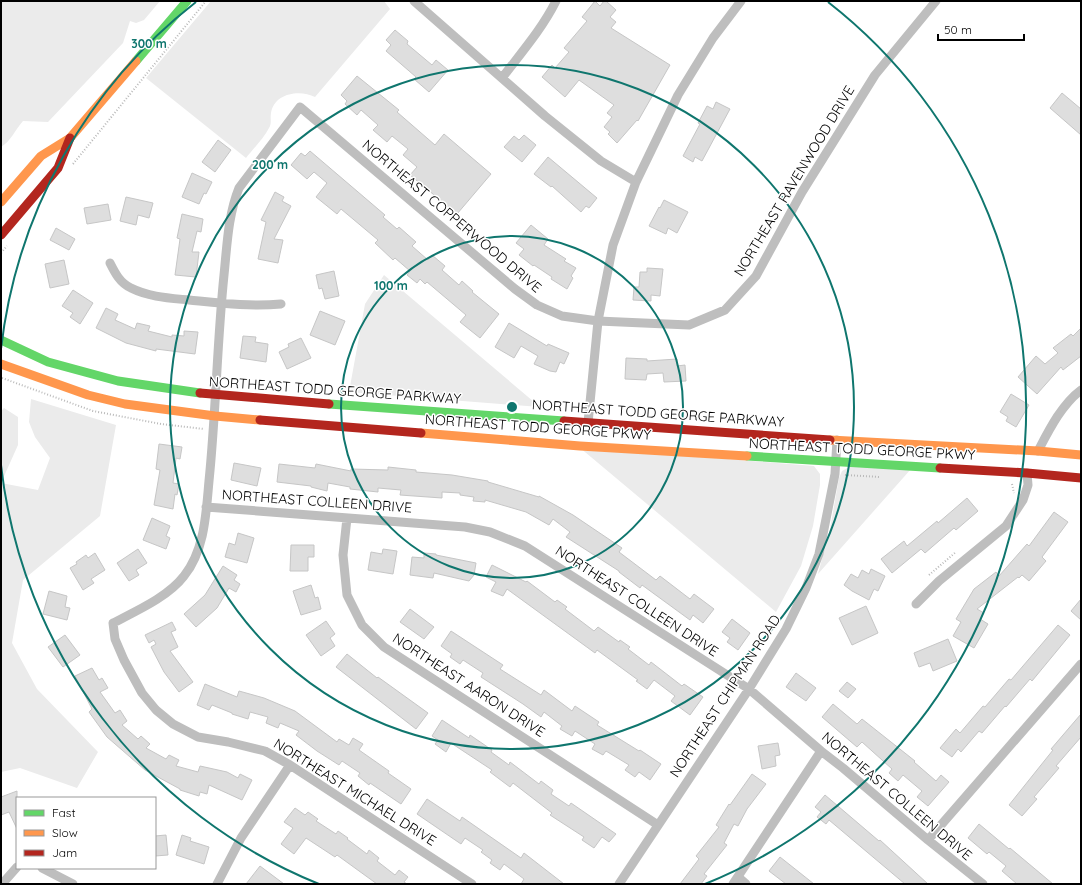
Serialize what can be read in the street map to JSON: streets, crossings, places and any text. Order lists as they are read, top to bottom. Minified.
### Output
{"streets":{"main road":["NORTHEAST TODD GEORGE PARKWAY","NORTHEAST TODD GEORGE PKWY"],"street":["NORTHEAST RAVENWOOD DRIVE","NORTHEAST COPPERWOOD DRIVE","NORTHEAST COLLEEN DRIVE","NORTHEAST AARON DRIVE","NORTHEAST CHIPMAN ROAD","NORTHEAST MICHAEL DRIVE"]},"crossings":[["NORTHEAST RAVENWOOD DRIVE","NORTHEAST COPPERWOOD DRIVE"],["NORTHEAST TODD GEORGE PARKWAY","NORTHEAST CHIPMAN ROAD"],["NORTHEAST TODD GEORGE PKWY","NORTHEAST CHIPMAN ROAD"],["NORTHEAST COLLEEN DRIVE","NORTHEAST AARON DRIVE"],["NORTHEAST COLLEEN DRIVE","NORTHEAST CHIPMAN ROAD"],["NORTHEAST COLLEEN DRIVE","NORTHEAST MICHAEL DRIVE"],["NORTHEAST AARON DRIVE","NORTHEAST CHIPMAN ROAD"]],"legend":["Fast","Slow","Jam"],"scale_bar":"50 m","rings":["300 m","200 m","100 m"]}
